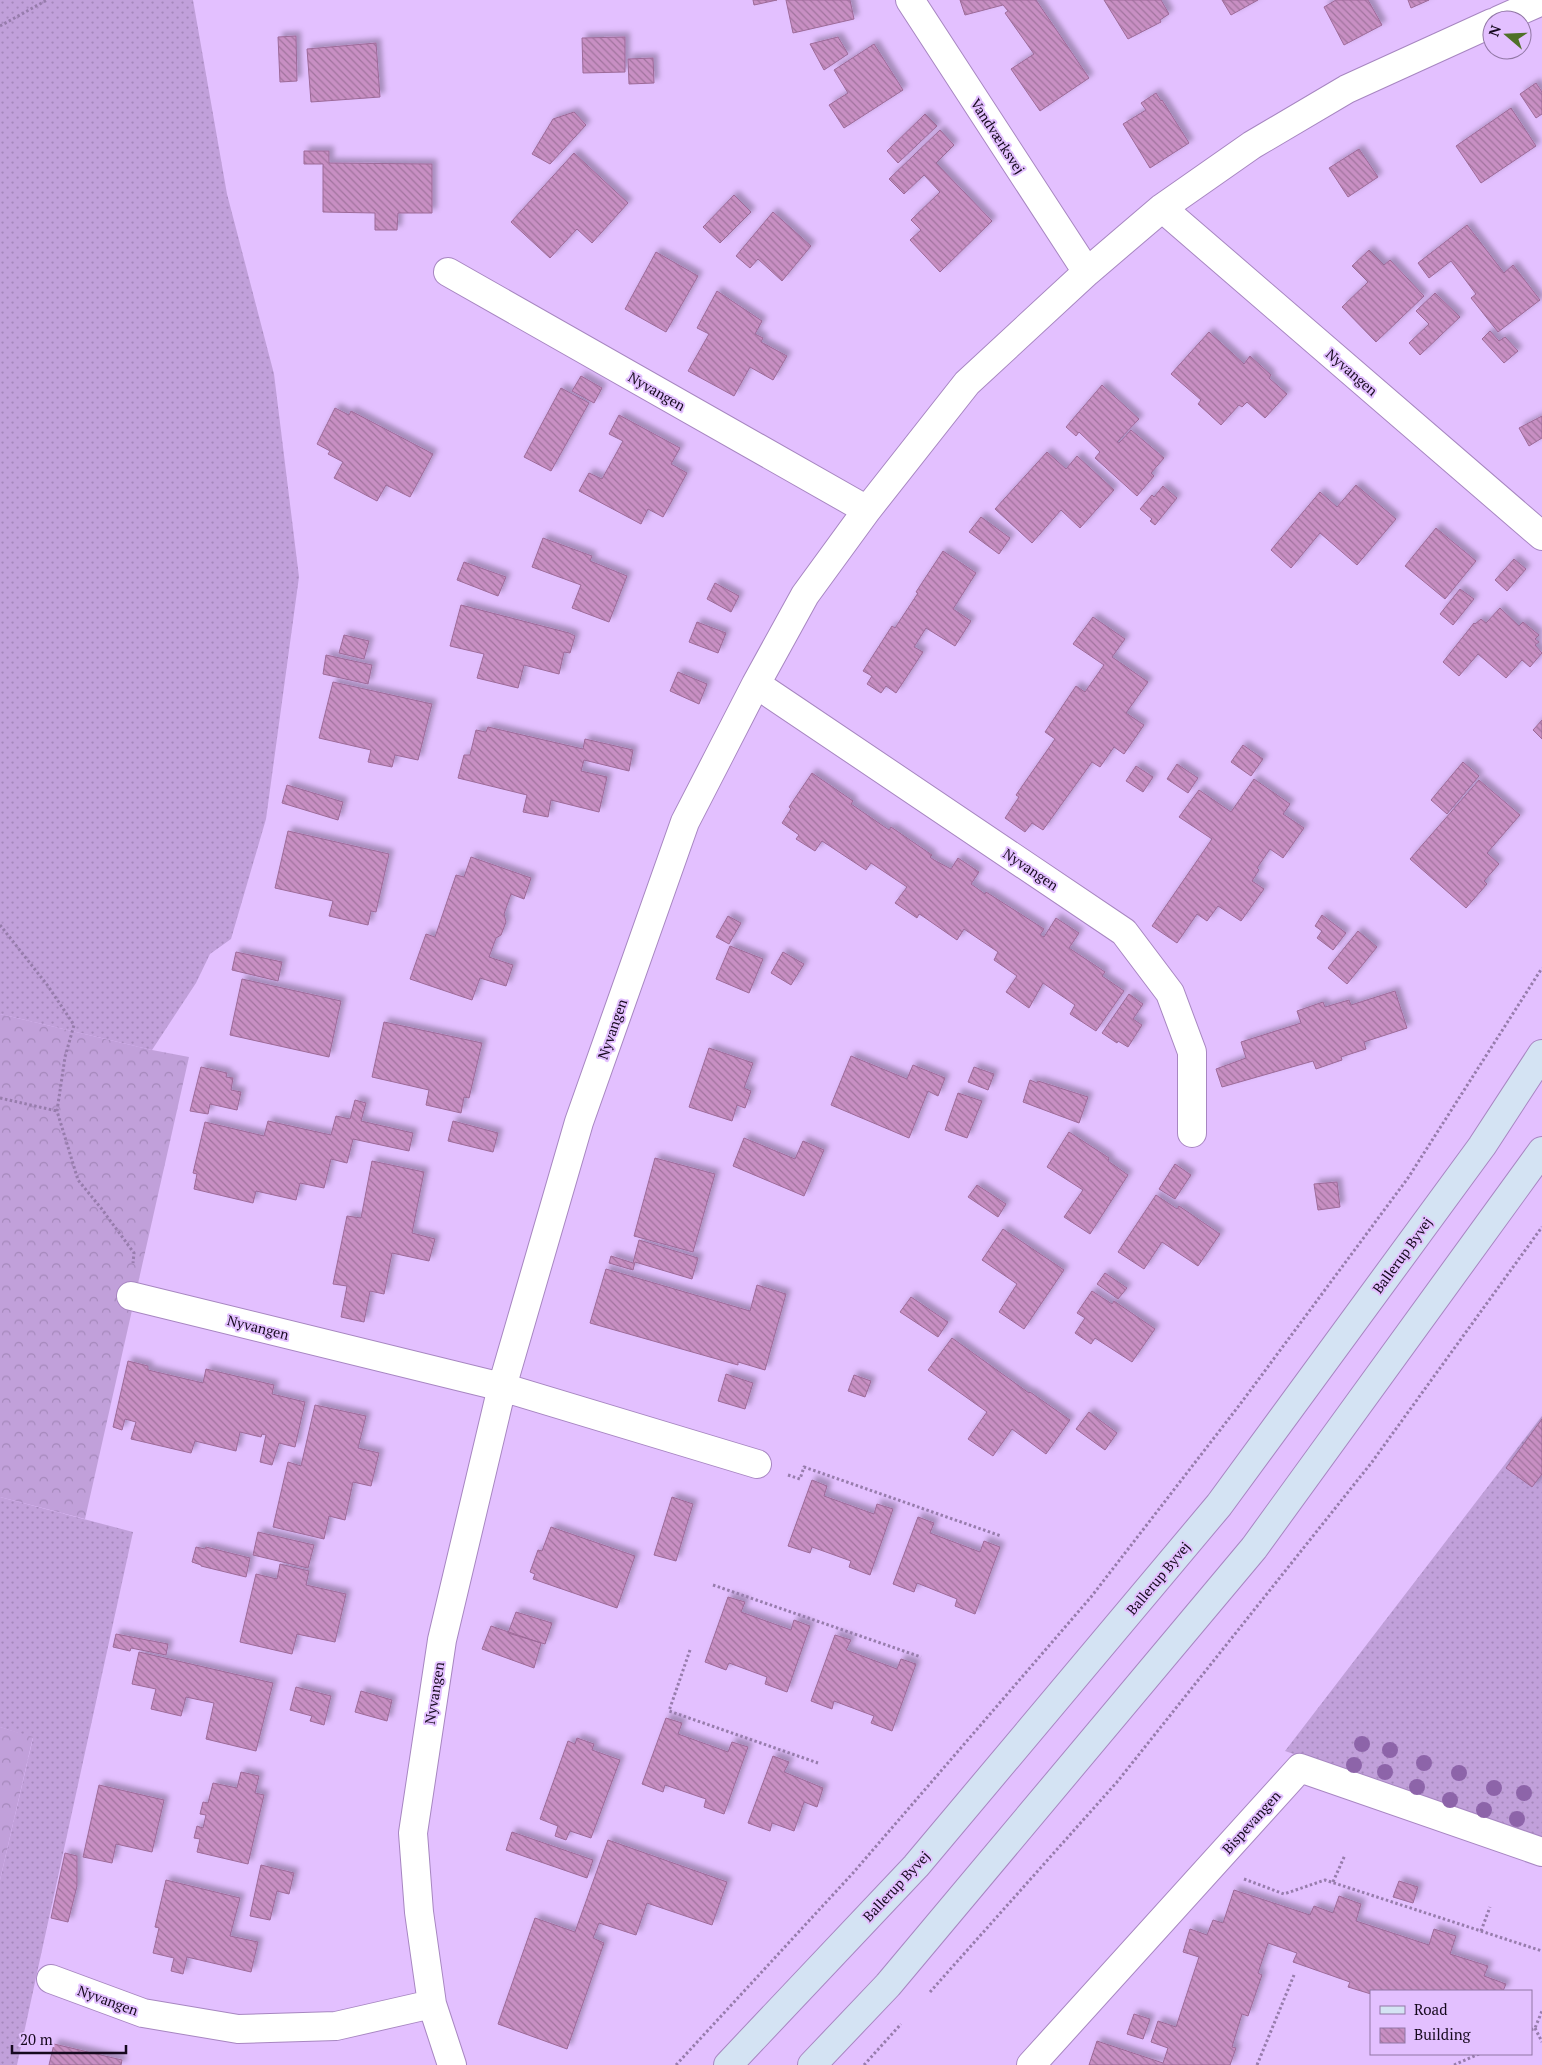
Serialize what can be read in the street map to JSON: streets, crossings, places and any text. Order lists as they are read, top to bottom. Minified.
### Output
{"streets":{"main road":["Ballerup Byvej"],"street":["Vandværksvej","Nyvangen","Bispevangen"]},"crossings":[["Vandværksvej","Nyvangen"]],"legend":["Road","Building"],"scale_bar":"20 m","north":"left"}
